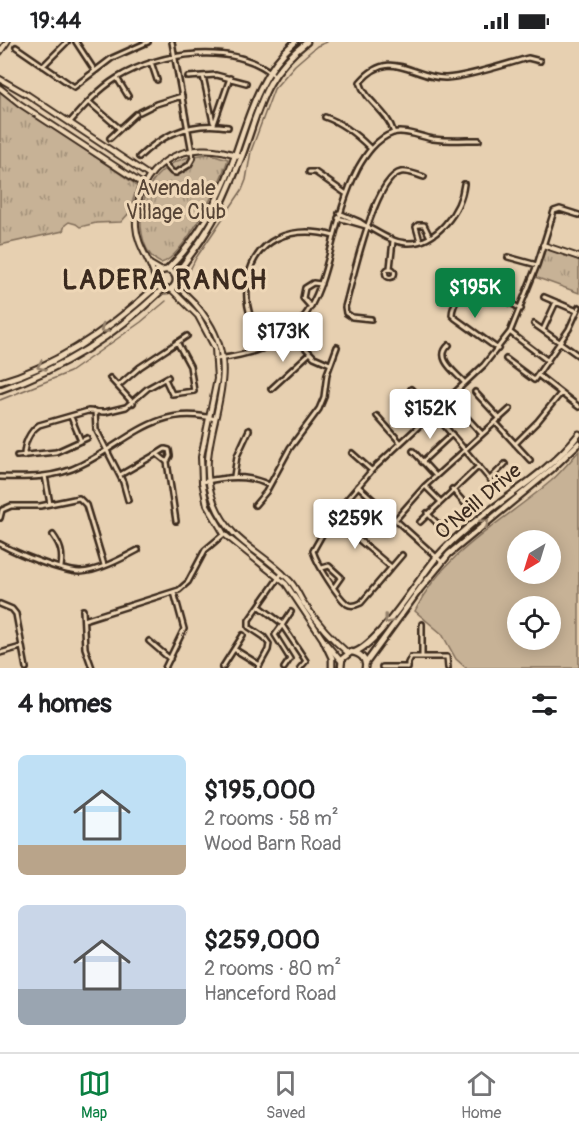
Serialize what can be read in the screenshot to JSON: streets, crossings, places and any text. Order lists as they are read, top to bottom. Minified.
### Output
{"streets":{"main road":["O'Neill Drive"]},"districts":["LADERA RANCH"],"parks":["Avendale Village Club"],"north":"bottom left","page":{"status":"19:44","price":["$195K","$173K","$152K","$259K"],"heading":"4 homes","list":[{"name":"$195,000","note":"2 rooms · 58 m² · Wood Barn Road"},{"name":"$259,000","note":"2 rooms · 80 m² · Hanceford Road"}],"tabs":["Map","Saved","Home"]}}
